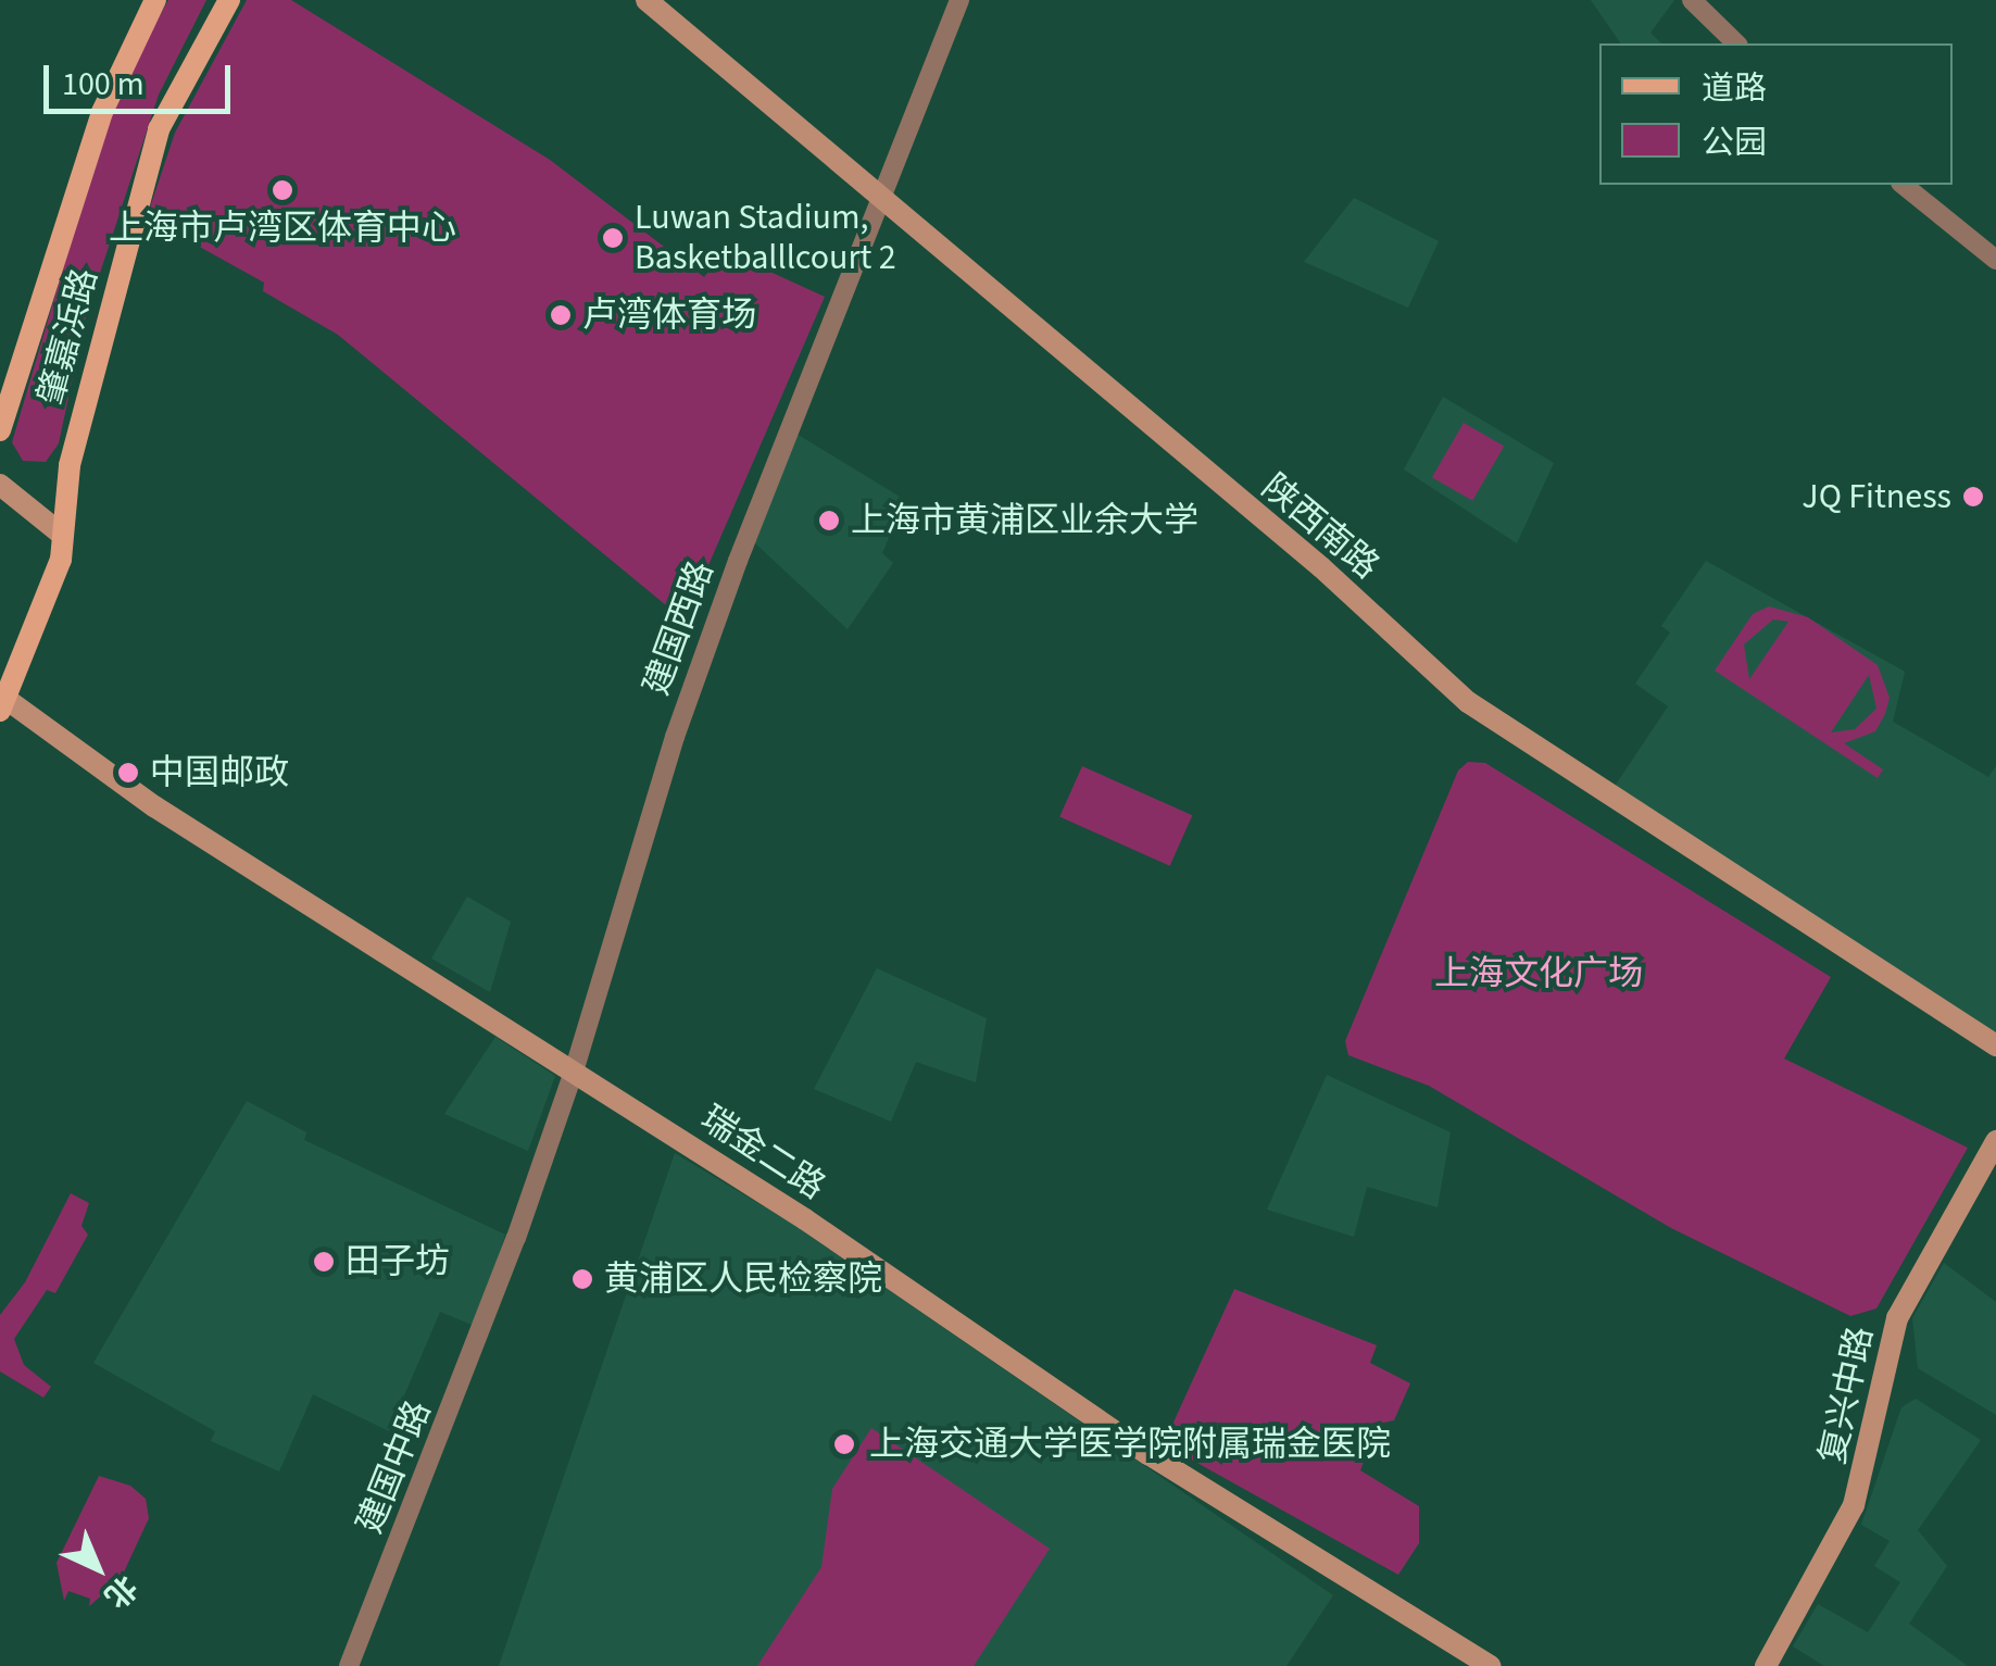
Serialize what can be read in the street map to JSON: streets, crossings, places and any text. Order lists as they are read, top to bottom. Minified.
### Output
{"streets":{"main road":["肇嘉浜路","陕西南路","瑞金二路","复兴中路"],"street":["建国西路","建国中路"]},"crossings":[["肇嘉浜路","瑞金二路"],["陕西南路","建国西路"],["建国西路","瑞金二路"],["建国西路","建国中路"]],"parks":["上海文化广场"],"places":["上海市卢湾区体育中心","Luwan Stadium, Basketballlcourt 2","卢湾体育场","JQ Fitness","上海市黄浦区业余大学","中国邮政","田子坊","黄浦区人民检察院","上海交通大学医学院附属瑞金医院"],"legend":["道路","公园"],"scale_bar":"100 m","north":"bottom right"}
